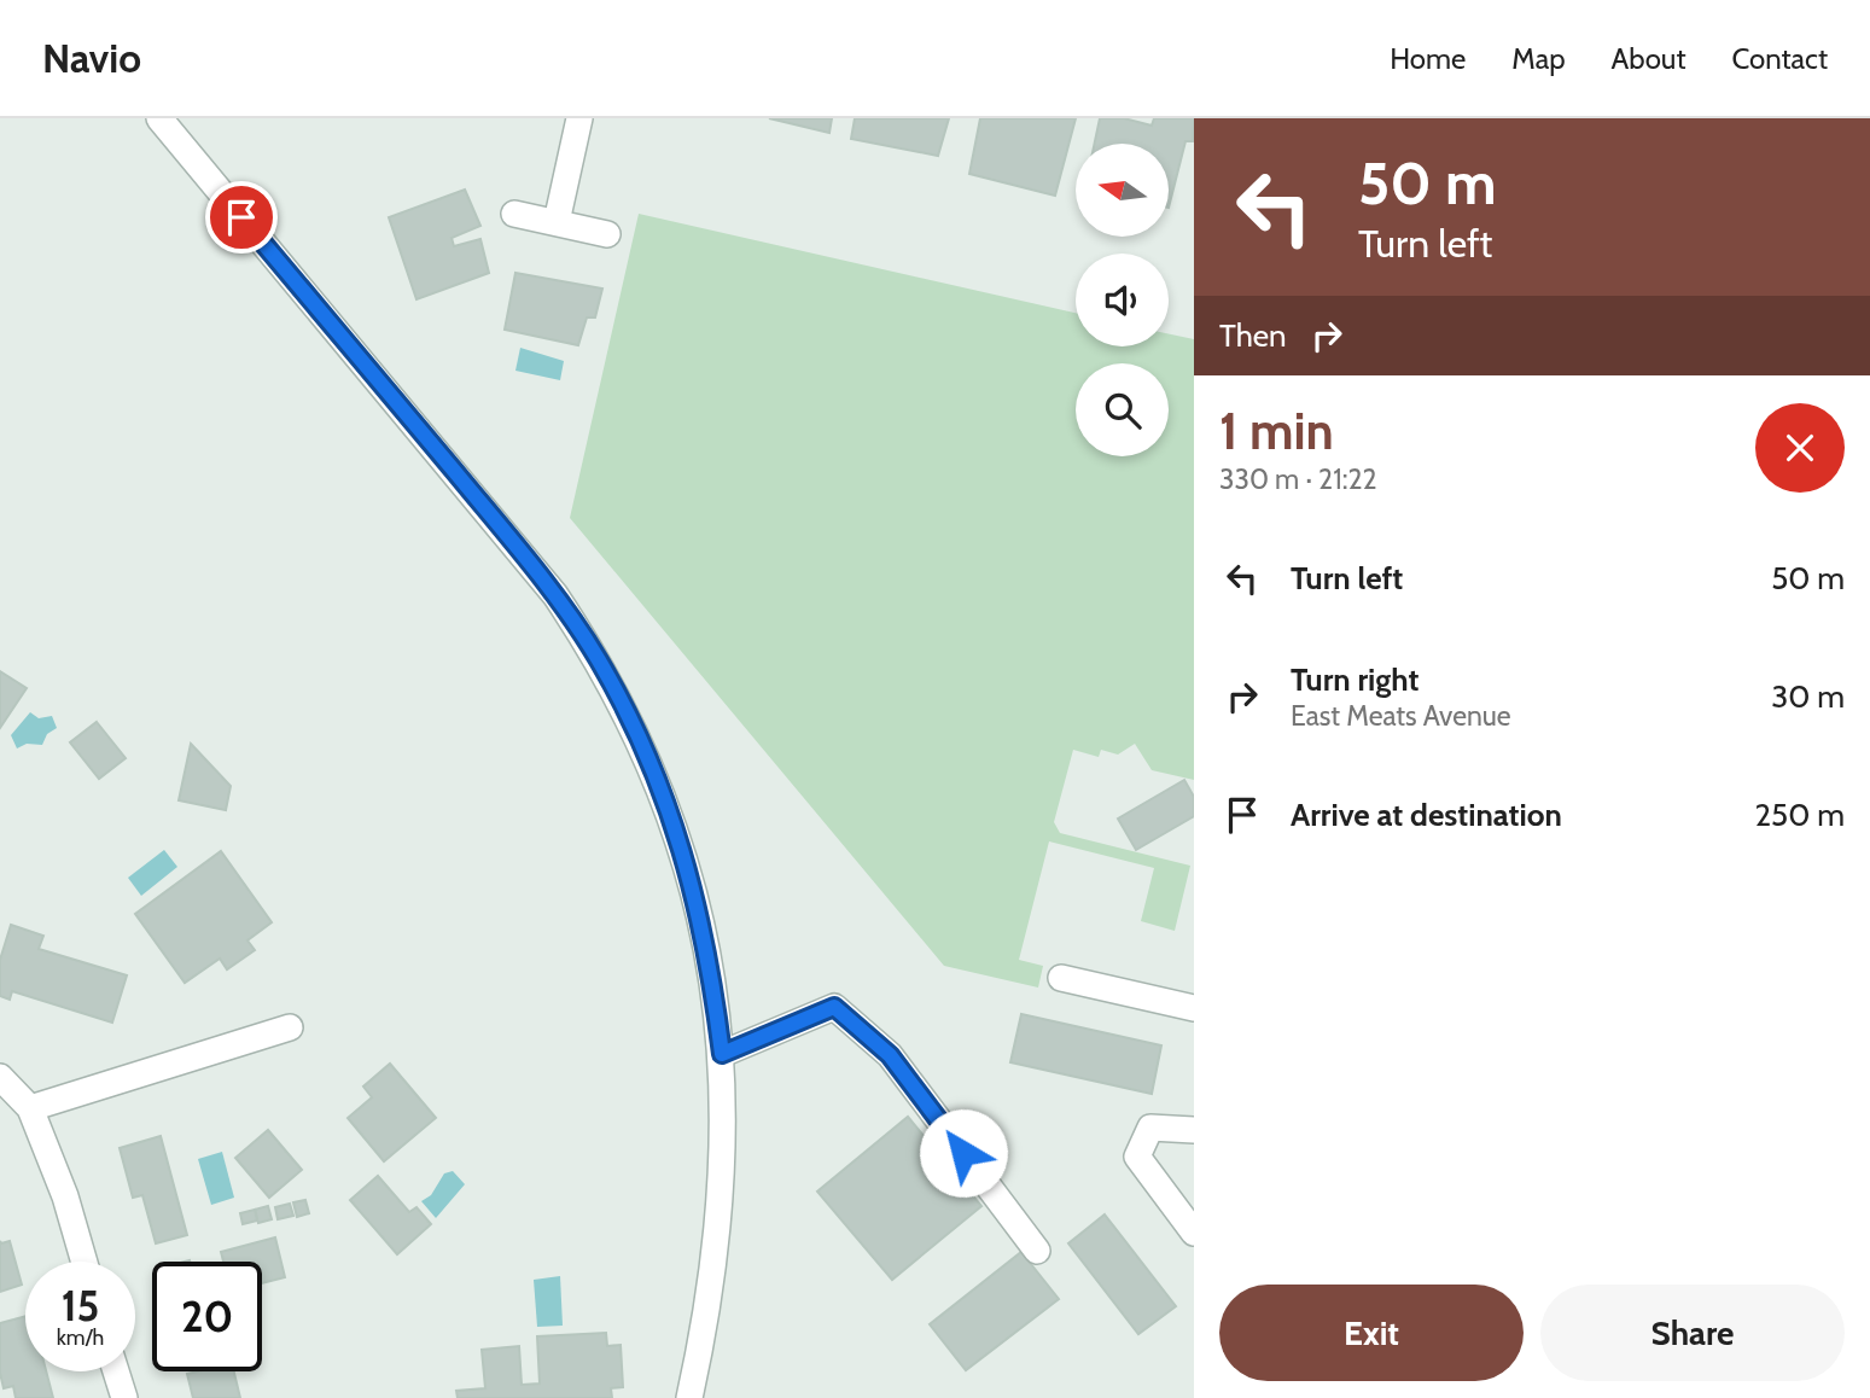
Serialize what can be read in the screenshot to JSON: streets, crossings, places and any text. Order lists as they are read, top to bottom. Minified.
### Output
{"north":"left","page":{"header":"Navio","nav":["Home","Map","About","Contact"],"turn":["50 m","Turn left"],"then":"Then","heading":["1 min","330 m · 21:22"],"list":[{"name":"Turn left","value":"50 m"},{"name":"Turn right","note":"East Meats Avenue","value":"30 m"},{"name":"Arrive at destination","value":"250 m"}],"speed":"15 km/h","limit":"20","buttons":["Exit","Share"]}}
